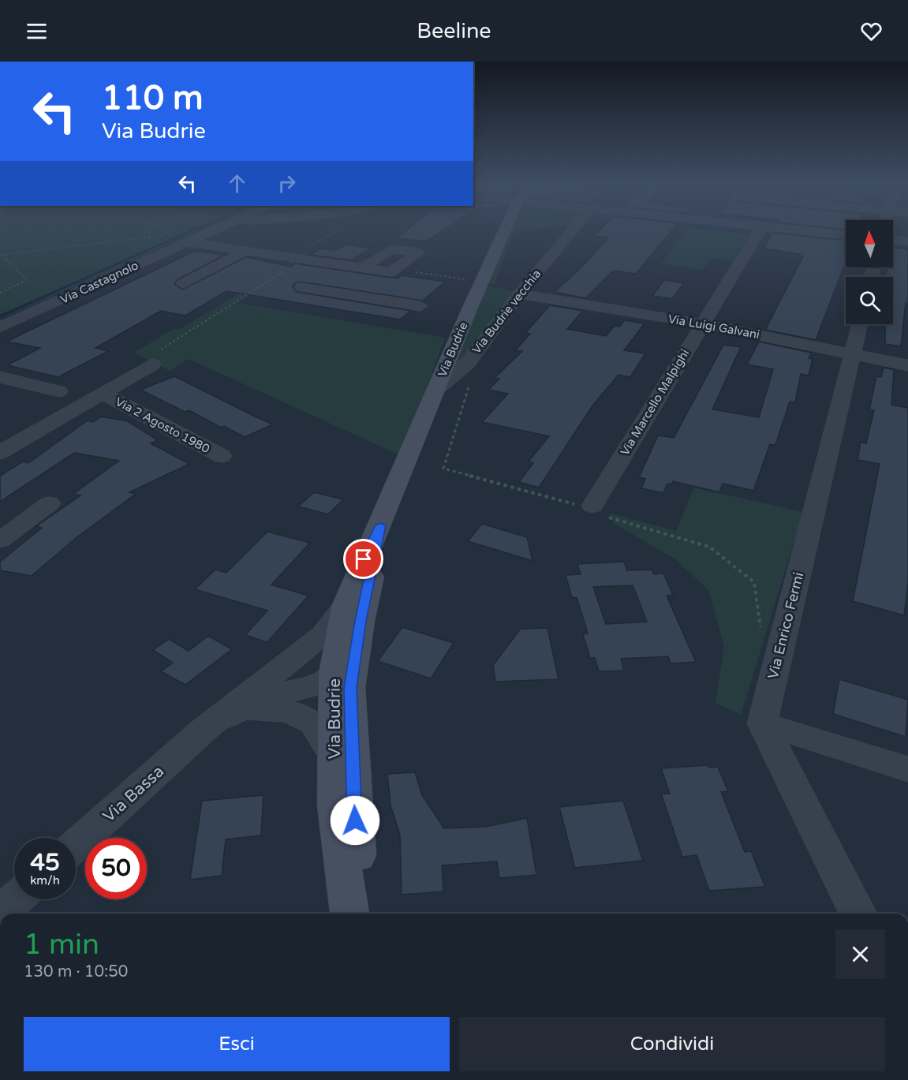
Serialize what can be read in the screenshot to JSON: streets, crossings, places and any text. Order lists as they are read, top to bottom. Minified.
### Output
{"streets":{"main road":["Via Budrie"],"street":["Via Castagnolo","Via Budrie vecchia","Via Luigi Galvani","Via Marcello Malpighi","Via 2 Agosto 1980","Via Enrico Fermi","Via Bassa"]},"crossings":[["Via Budrie vecchia","Via Luigi Galvani"],["Via Budrie vecchia","Via Budrie"],["Via Luigi Galvani","Via Marcello Malpighi"],["Via Luigi Galvani","Via Enrico Fermi"]],"north":"top","page":{"header":"Beeline","turn":["110 m","Via Budrie"],"speed":"45 km/h","limit":"50","heading":["1 min","130 m · 10:50"],"buttons":["Esci","Condividi"]}}
